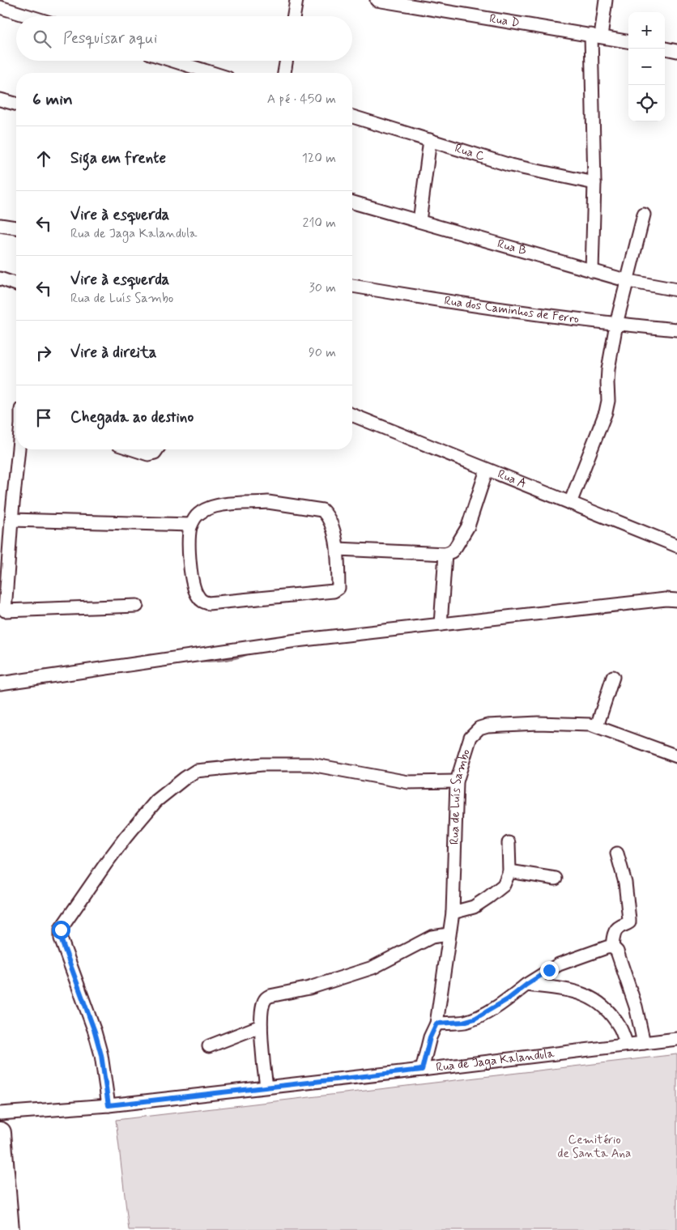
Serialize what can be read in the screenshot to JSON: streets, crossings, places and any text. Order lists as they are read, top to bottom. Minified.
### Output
{"streets":{"street":["Rua D","Rua C","Rua B","Rua dos Caminhos de Ferro","Rua A","Rua de Luís Sambo","Rua de Jaga Kalandula"]},"crossings":[["Rua de Luís Sambo","Rua de Jaga Kalandula"]],"parks":["Cemitério de Santa Ana"],"page":{"map_buttons":["+","−"],"search":"Pesquisar aqui","heading":["6 min","A pé · 450 m"],"list":[["Siga em frente","120 m"],["Vire à esquerda","Rua de Jaga Kalandula","210 m"],["Vire à esquerda","Rua de Luís Sambo","30 m"],["Vire à direita","90 m"],"Chegada ao destino"]}}
